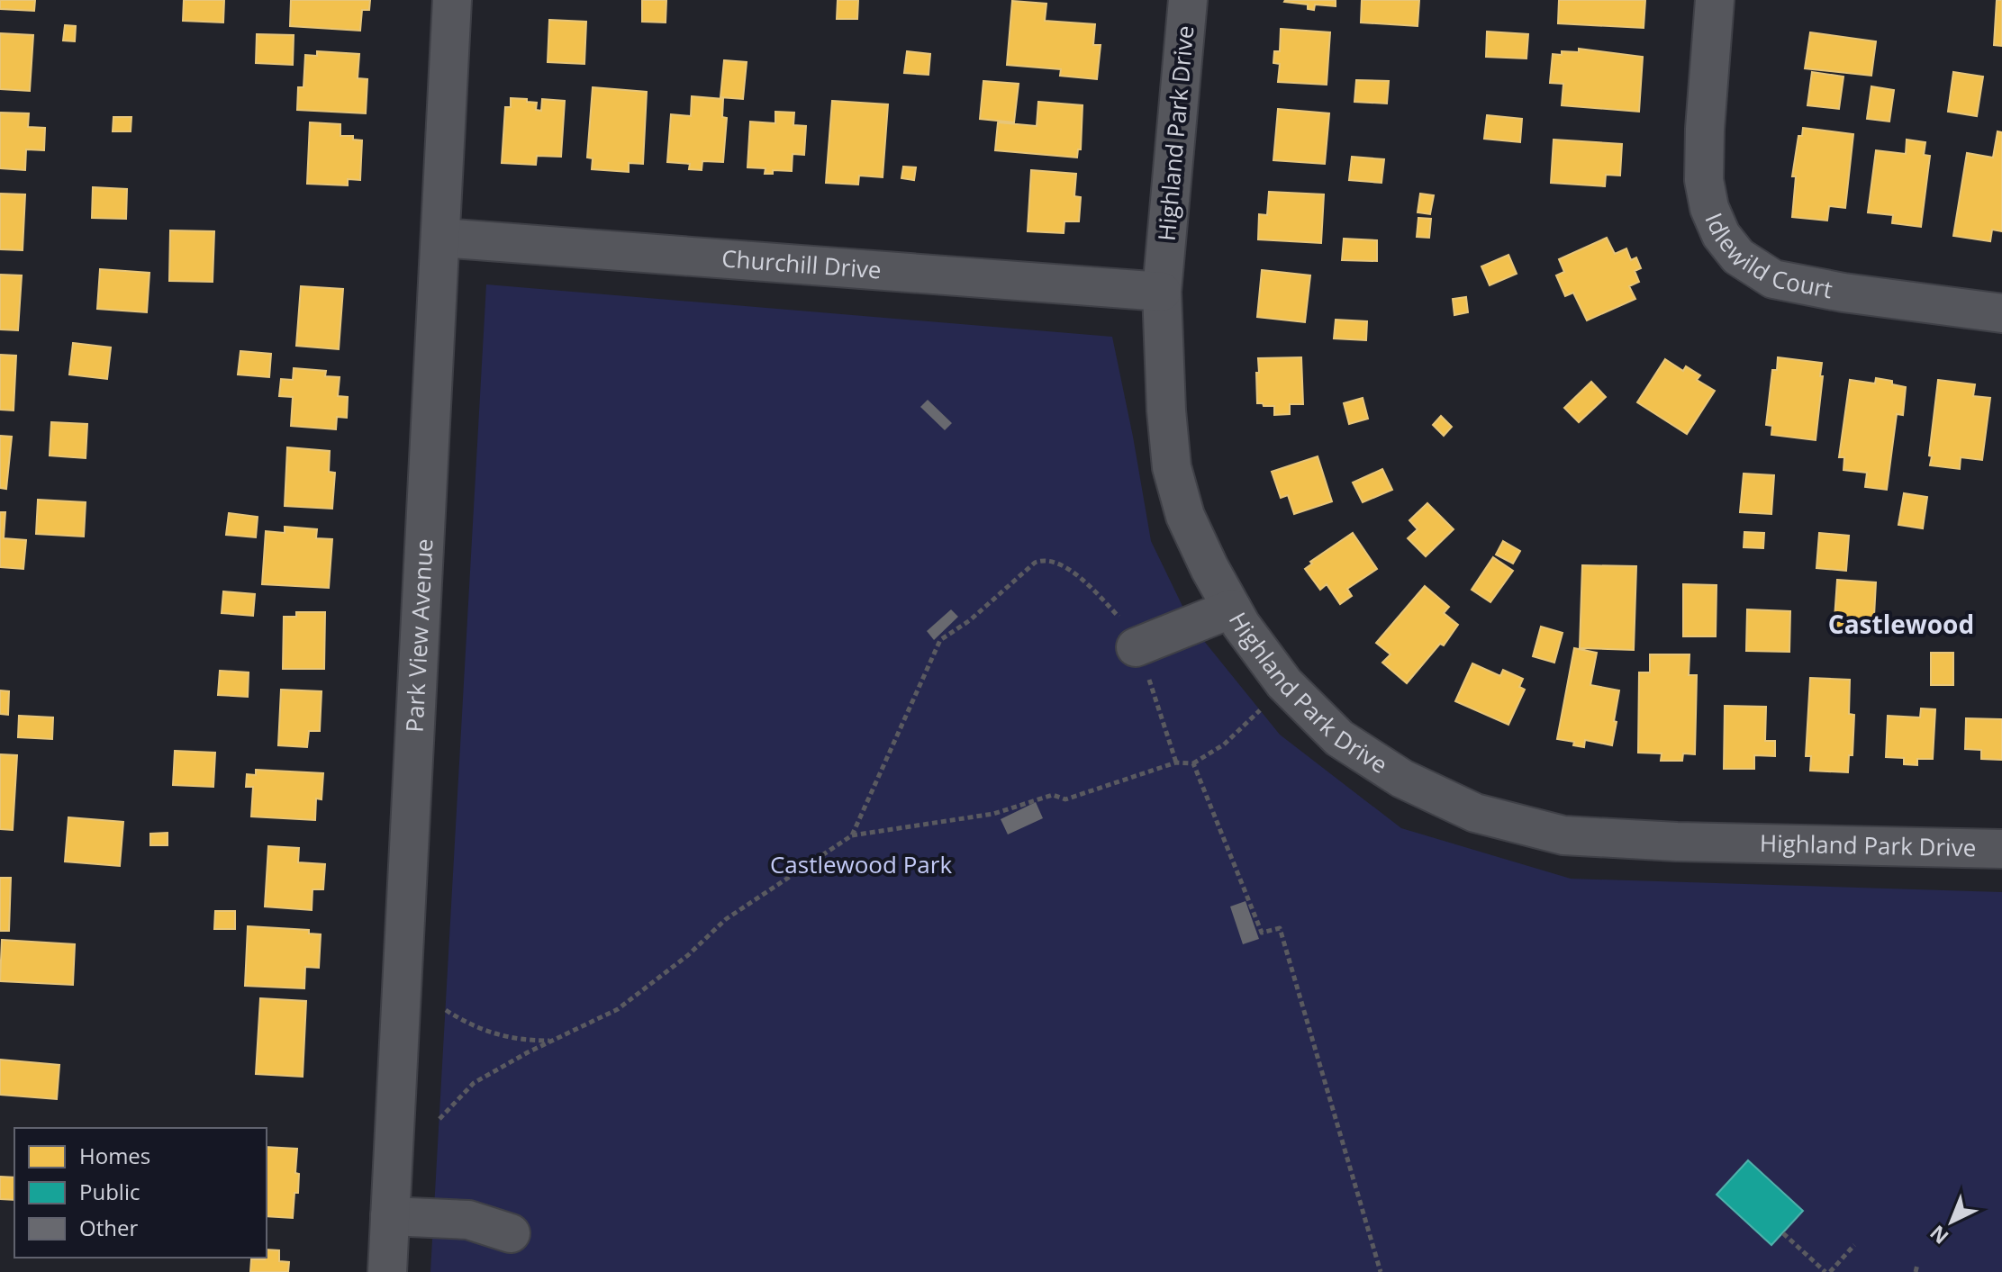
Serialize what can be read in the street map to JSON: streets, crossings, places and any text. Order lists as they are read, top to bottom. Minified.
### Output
{"streets":{"street":["Highland Park Drive","Idlewild Court","Churchill Drive","Park View Avenue"]},"crossings":[["Highland Park Drive","Churchill Drive"],["Churchill Drive","Park View Avenue"]],"districts":["Castlewood"],"parks":["Castlewood Park"],"legend":["Homes","Public","Other"],"north":"bottom left"}
